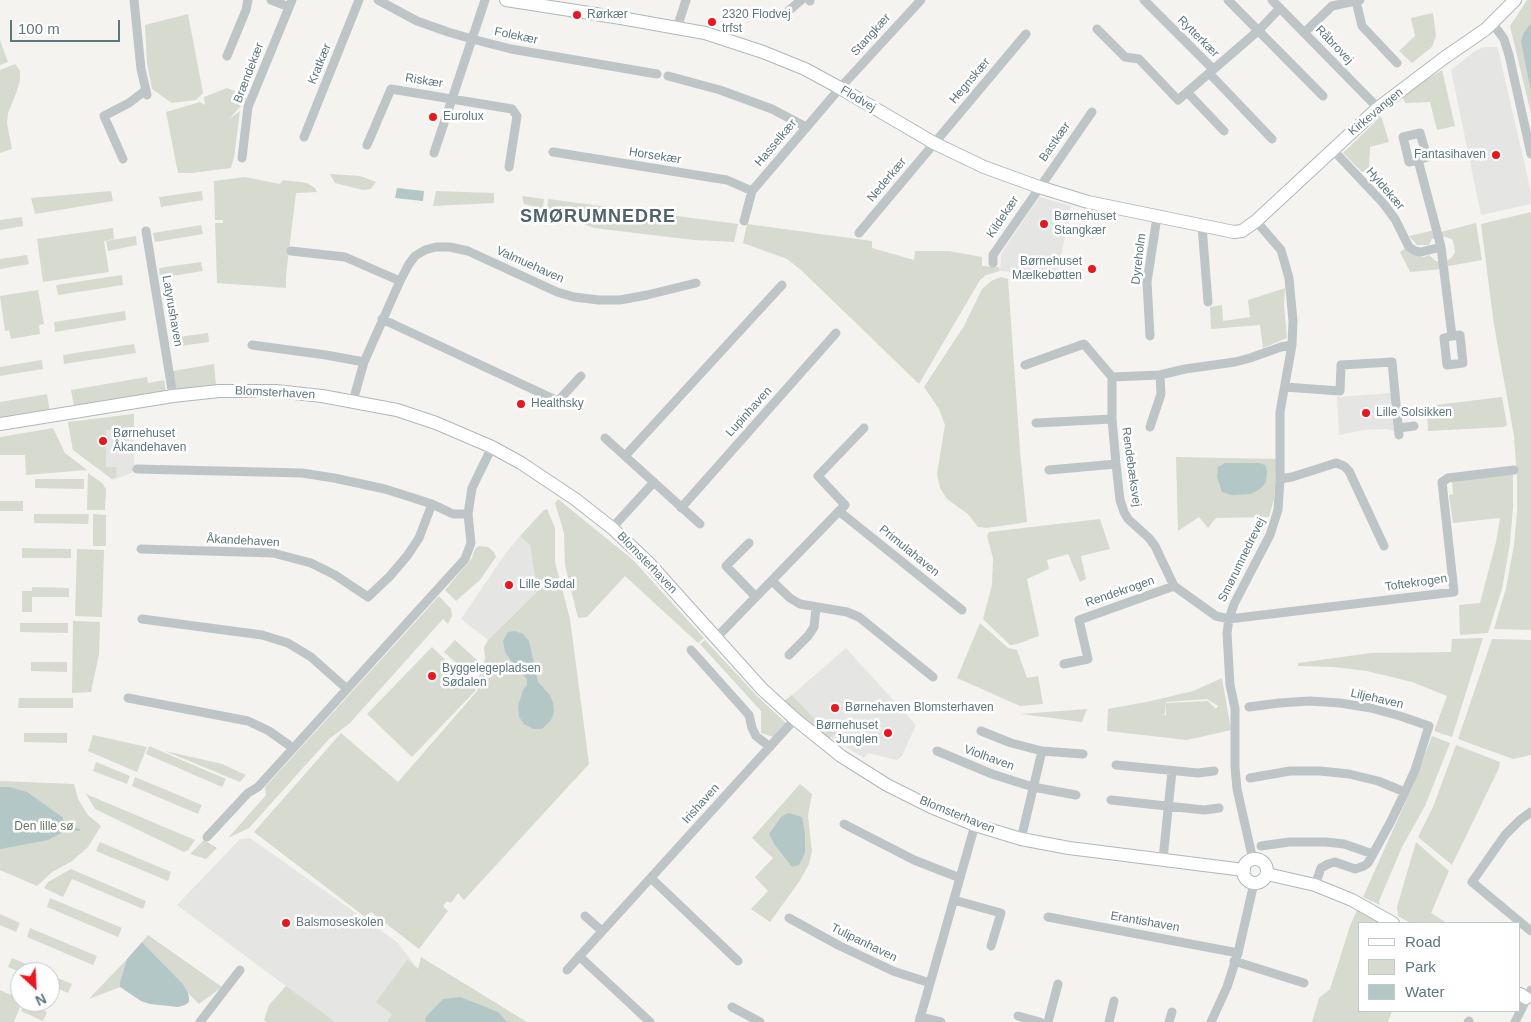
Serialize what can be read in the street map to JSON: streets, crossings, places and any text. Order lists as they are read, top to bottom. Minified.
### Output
{"streets":{"street":["Stangkær","Folekær","Rytterkær","Råbrovej","Kratkær","Brændekær","Riskær","Hegnskær","Flodvej","Kirkevangen","Bastkær","Hasselkær","Horsekær","Nederkær","Hyldekær","Kildekær","Dyreholm","Valmuehaven","Latyrushaven","Blomsterhaven","Lupinhaven","Rendebæksvej","Åkandehaven","Primulahaven","Smørumnedrevej","Toftekrogen","Rendekrogen","Liljehaven","Violhaven","Irishaven","Erantishaven","Tulipanhaven"]},"crossings":[["Stangkær","Flodvej"],["Stangkær","Hasselkær"],["Folekær","Riskær"],["Rytterkær","Råbrovej"],["Råbrovej","Kirkevangen"],["Hegnskær","Flodvej"],["Hegnskær","Nederkær"],["Flodvej","Kirkevangen"],["Flodvej","Bastkær"],["Flodvej","Hasselkær"],["Flodvej","Nederkær"],["Flodvej","Kildekær"],["Flodvej","Dyreholm"],["Kirkevangen","Hyldekær"],["Kirkevangen","Smørumnedrevej"],["Bastkær","Kildekær"],["Hasselkær","Horsekær"],["Valmuehaven","Blomsterhaven"],["Latyrushaven","Blomsterhaven"],["Blomsterhaven","Smørumnedrevej"],["Blomsterhaven","Irishaven"],["Rendebæksvej","Smørumnedrevej"],["Rendebæksvej","Toftekrogen"],["Rendebæksvej","Rendekrogen"],["Smørumnedrevej","Toftekrogen"]],"districts":["SMØRUMNEDRE"],"parks":["Den lille sø"],"places":["Rørkær","2320 Flodvej trfst","Eurolux","Fantasihaven","Børnehuset Stangkær","Børnehuset Mælkebøtten","Healthsky","Lille Solsikken","Børnehuset Åkandehaven","Lille Sødal","Byggelegepladsen Sødalen","Børnehaven Blomsterhaven","Børnehuset Junglen","Balsmoseskolen"],"legend":["Road","Park","Water"],"scale_bar":"100 m","north":"bottom right"}
